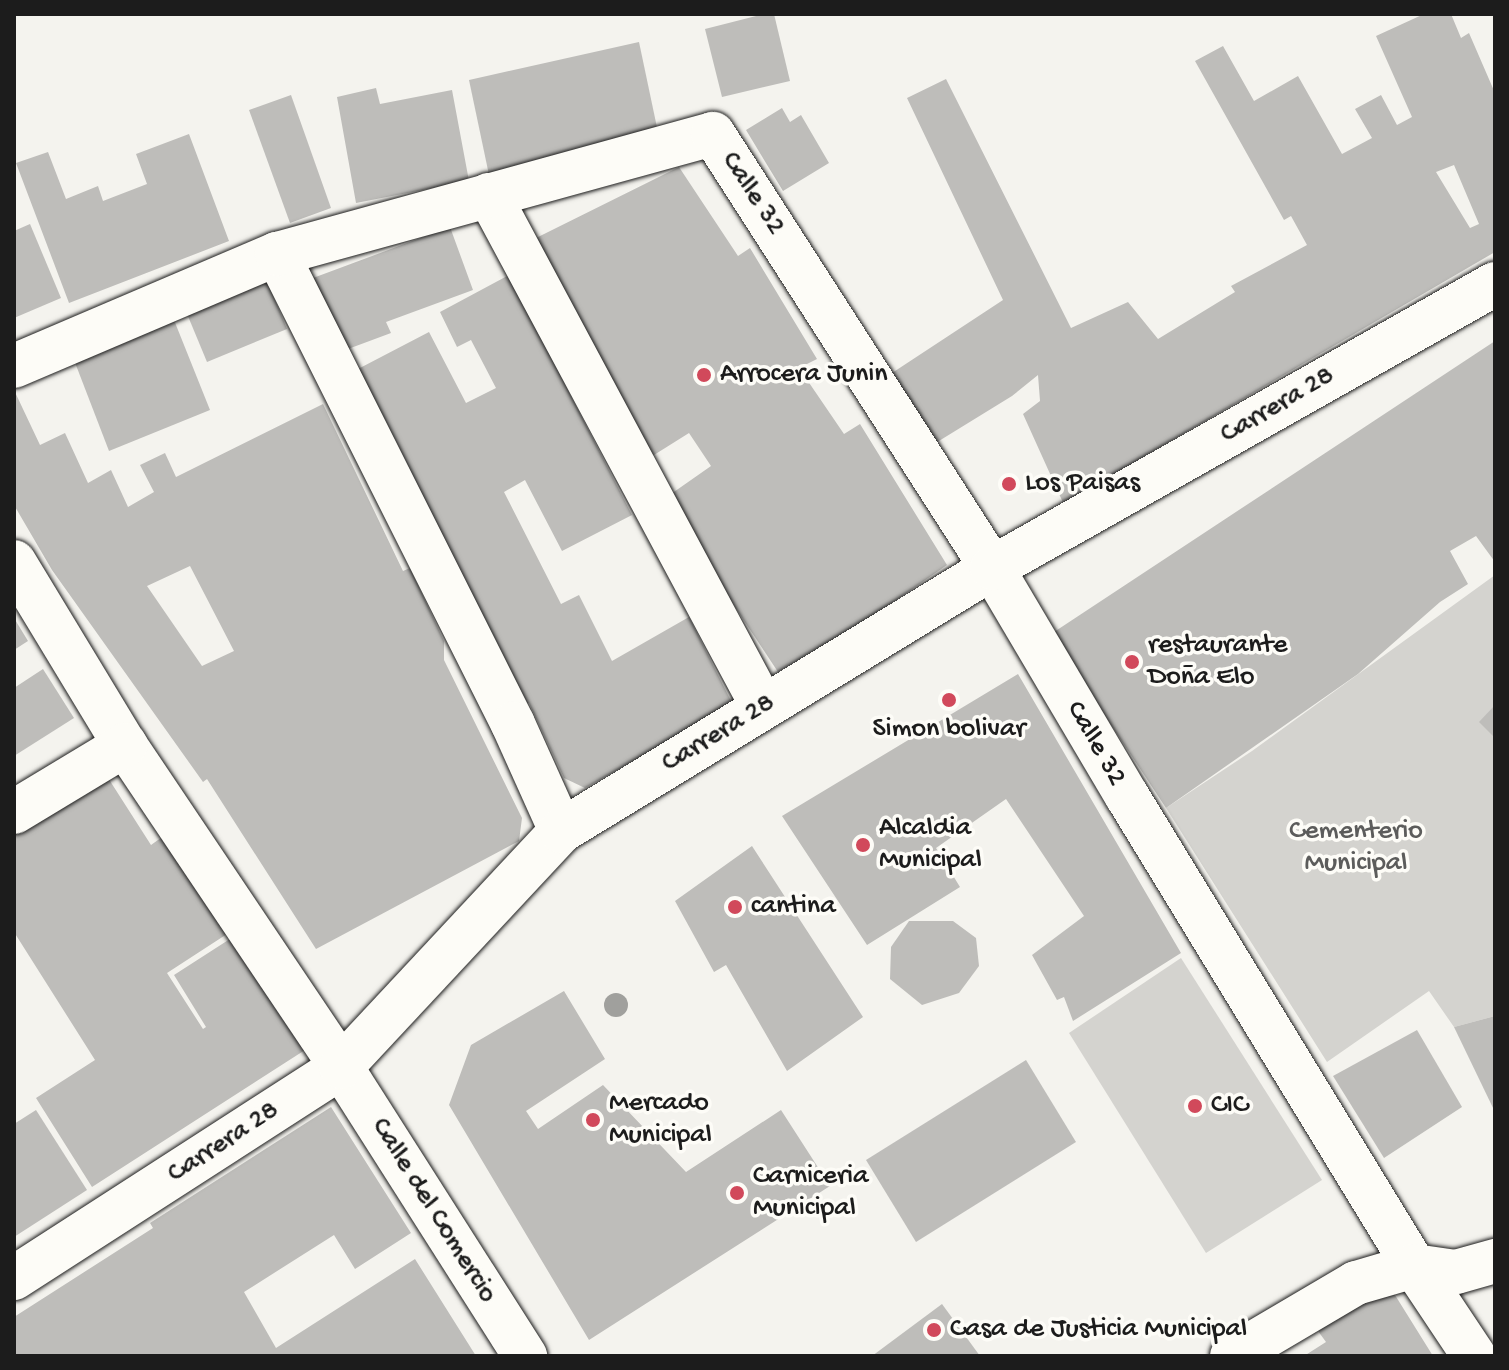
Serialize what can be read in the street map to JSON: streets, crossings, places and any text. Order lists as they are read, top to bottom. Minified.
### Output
{"streets":{"street":["Calle 32","Carrera 28","Calle del Comercio"]},"crossings":[["Calle 32","Carrera 28"],["Carrera 28","Calle del Comercio"]],"parks":["Cementerio Municipal"],"places":["Arrocera Junin","Los Paisas","restaurante Doña Elo","Simon bolivar","Alcaldia Municipal","cantina","CIC","Mercado Municipal","Carniceria Municipal","Casa de Justicia Municipal"]}
